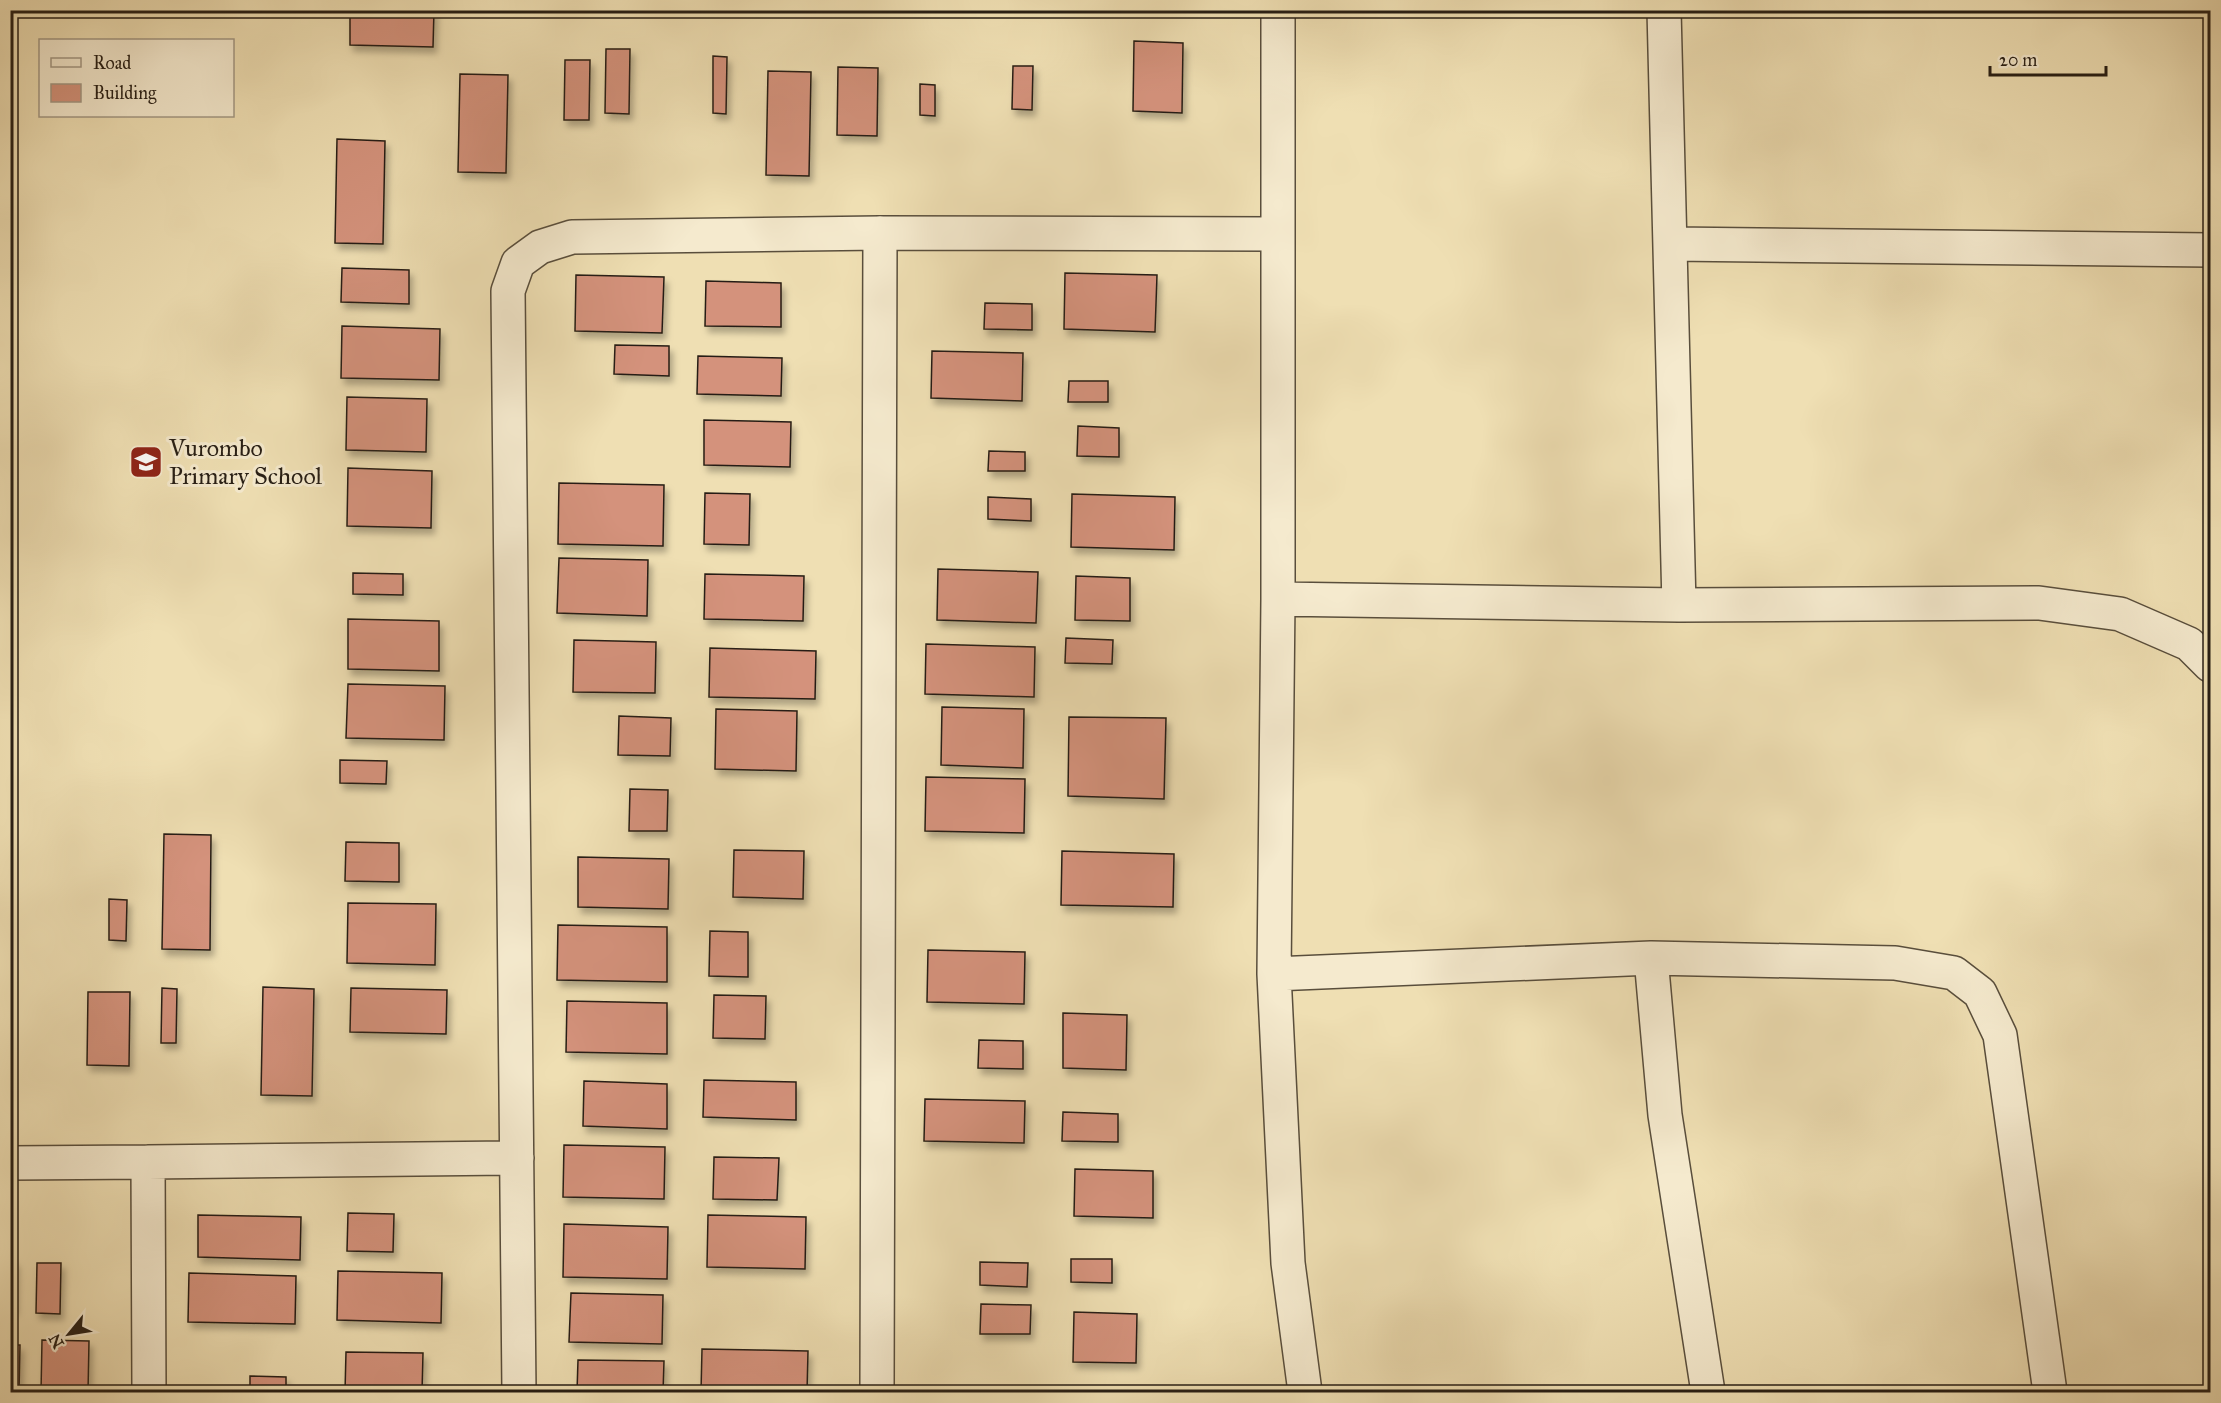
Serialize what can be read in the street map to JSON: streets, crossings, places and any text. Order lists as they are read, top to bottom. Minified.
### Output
{"places":{"school or university":["Vurombo Primary School"]},"legend":["Road","Building"],"scale_bar":"20 m","north":"bottom left"}
